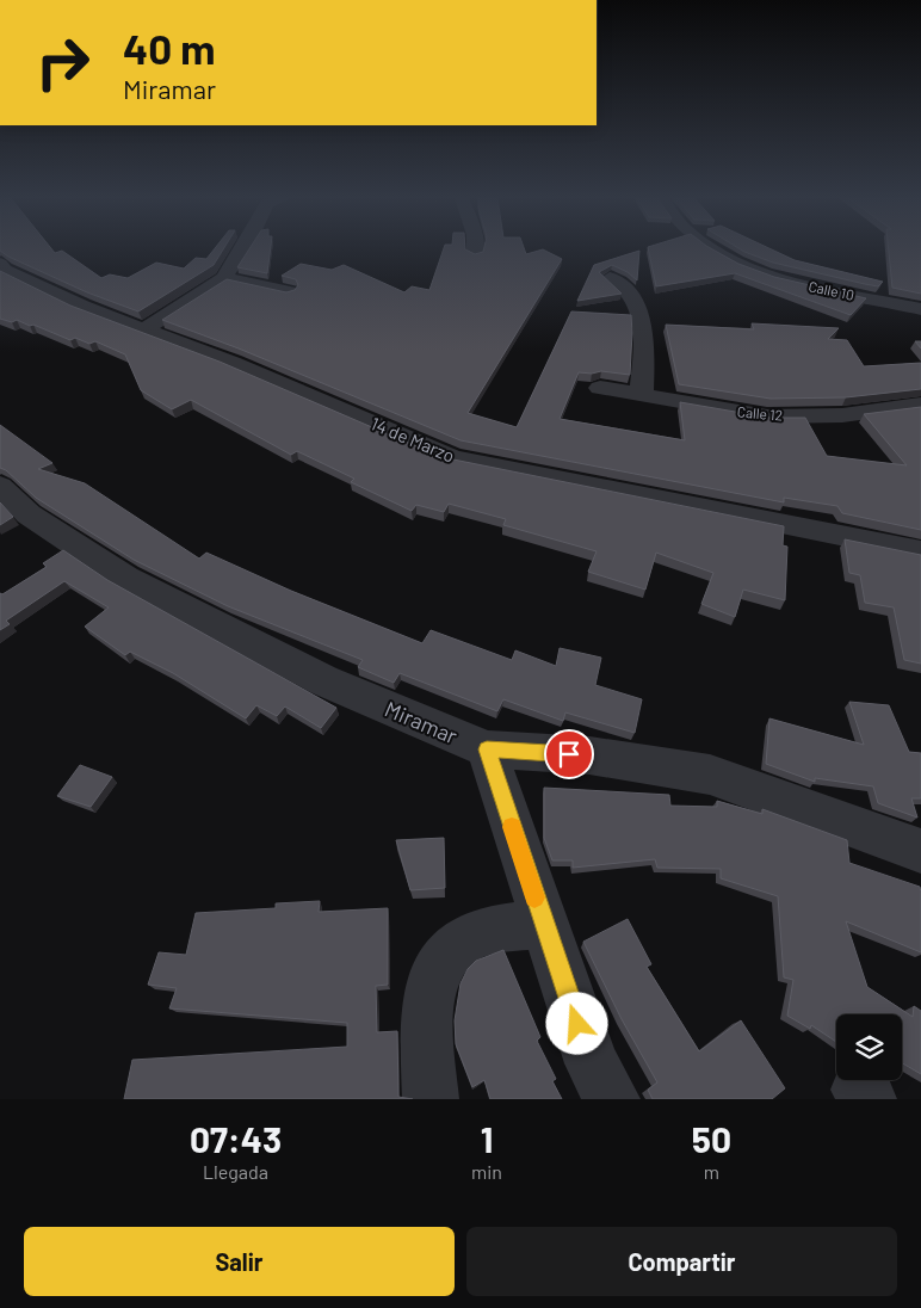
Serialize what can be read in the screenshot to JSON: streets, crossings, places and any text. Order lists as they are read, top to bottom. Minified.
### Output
{"streets":{"street":["Calle 10","Calle 12","14 de Marzo","Miramar"]},"page":{"turn":["40 m","Miramar"],"eta":["07:43","Llegada","1","min","50","m"],"buttons":["Salir","Compartir"]}}
